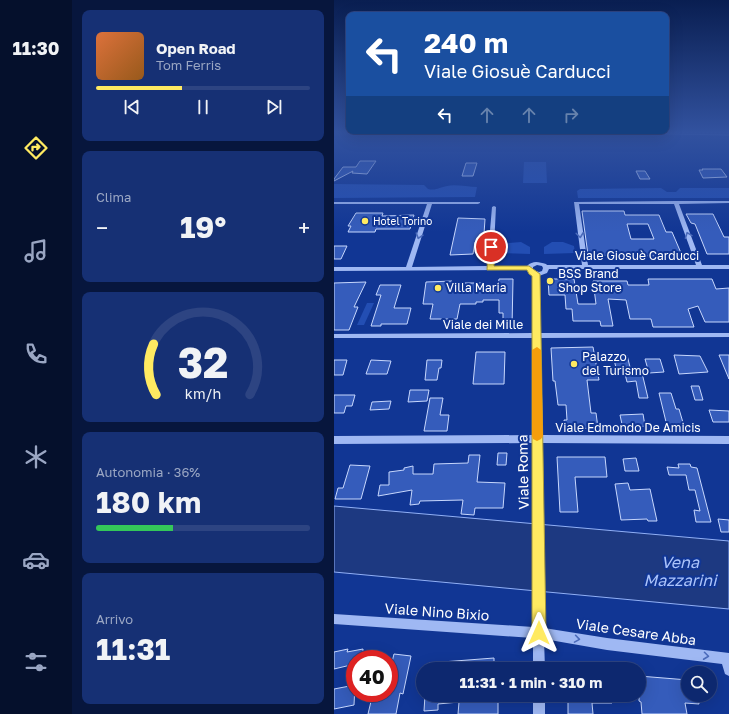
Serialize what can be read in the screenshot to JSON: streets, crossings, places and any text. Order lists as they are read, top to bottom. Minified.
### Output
{"streets":{"street":["Viale Giosuè Carducci","Viale dei Mille","Viale Edmondo De Amicis","Viale Roma","Viale Nino Bixio","Viale Cesare Abba"]},"crossings":[["Viale dei Mille","Viale Roma"],["Viale Edmondo De Amicis","Viale Roma"],["Viale Roma","Viale Nino Bixio"],["Viale Roma","Viale Cesare Abba"],["Viale Nino Bixio","Viale Cesare Abba"]],"one_way":["Viale Cesare Abba"],"water":["Vena Mazzarini"],"places":["Hotel Torino","BSS Brand Shop Store","Villa Maria","Palazzo del Turismo"],"page":{"tabs":"11:30","turn":["240 m","Viale Giosuè Carducci"],"song":["Open Road","Tom Ferris"],"tile":["Clima",["Autonomia · 36%","180 km"],["Arrivo","11:31"]],"heat":["−","19°","+"],"limit":"40","trip":"11:31 · 1 min · 310 m","gauge":["32","km/h"]}}
